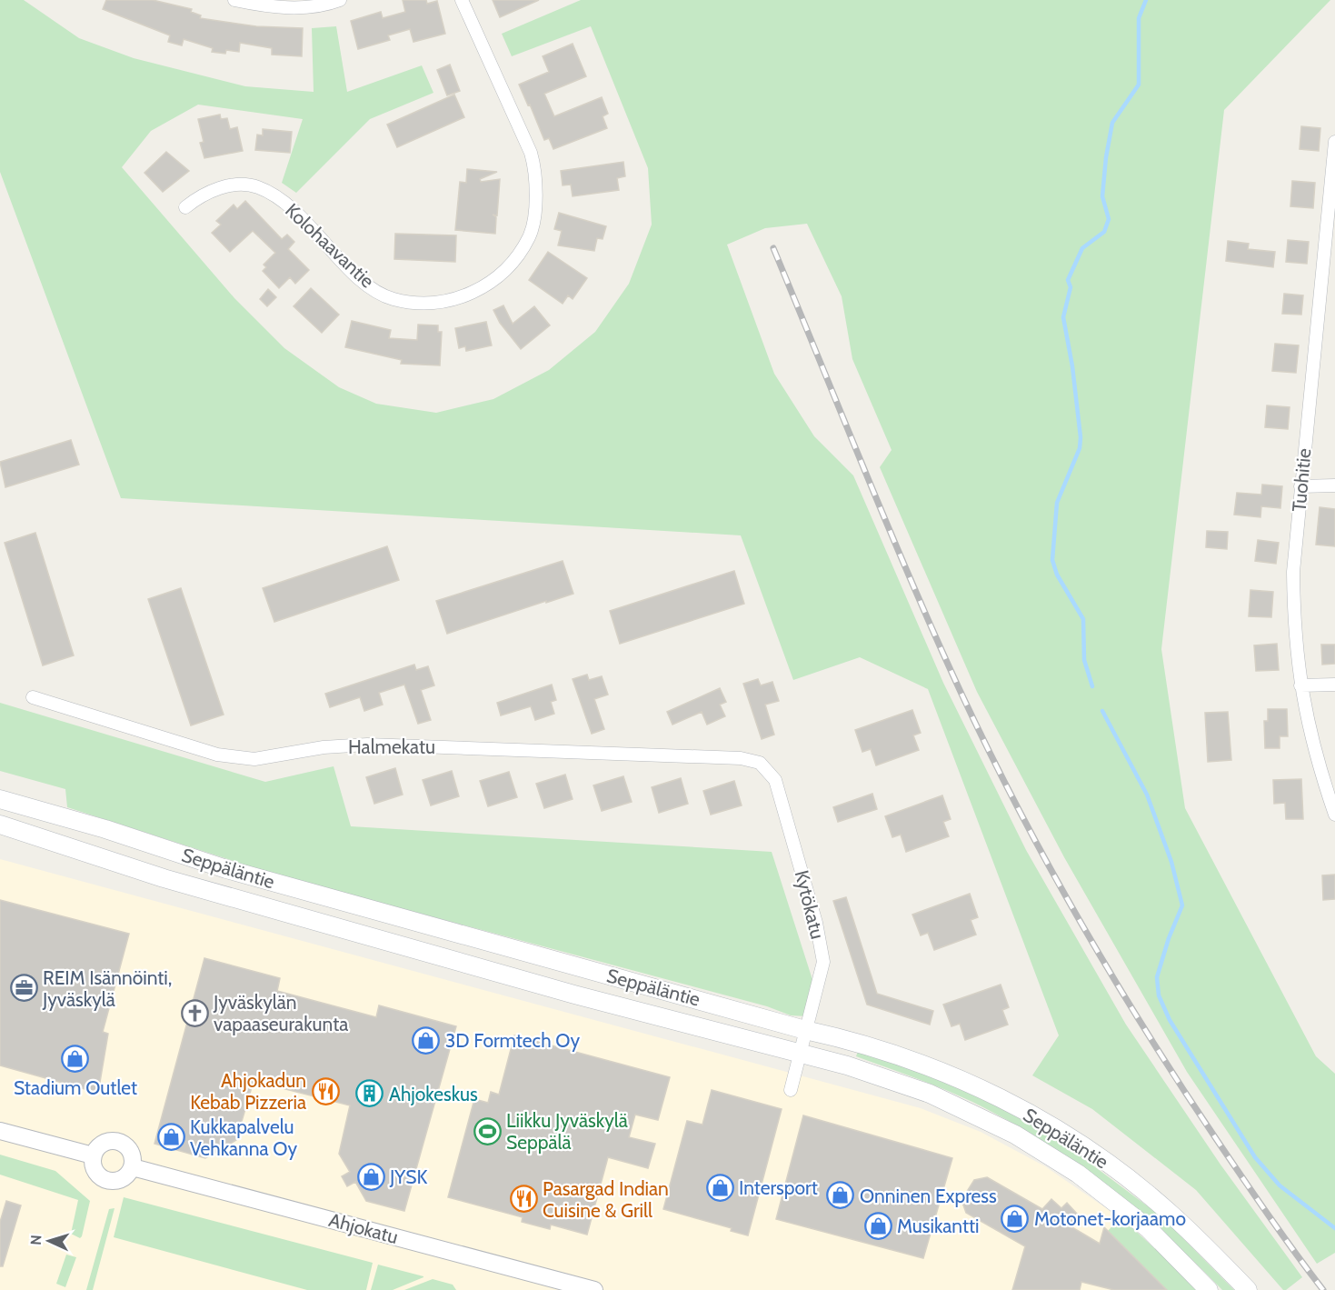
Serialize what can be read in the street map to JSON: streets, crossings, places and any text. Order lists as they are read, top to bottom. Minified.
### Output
{"streets":{"main road":["Seppäläntie"],"street":["Kolohaavantie","Tuohitie","Halmekatu","Kytökatu","Ahjokatu"]},"crossings":[["Halmekatu","Kytökatu"],["Seppäläntie","Kytökatu"]],"places":{"office":["REIM Isännöinti, Jyväskylä"],"church":["Jyväskylän vapaaseurakunta"],"shop":["3D Formtech Oy","Stadium Outlet","Kukkapalvelu Vehkanna Oy","JYSK","Intersport","Onninen Express","Motonet-korjaamo","Musikantti"],"restaurant":["Ahjokadun Kebab Pizzeria","Pasargad Indian Cuisine & Grill"],"building":["Ahjokeskus"],"sports":["Liikku Jyväskylä Seppälä"]},"north":"left"}
